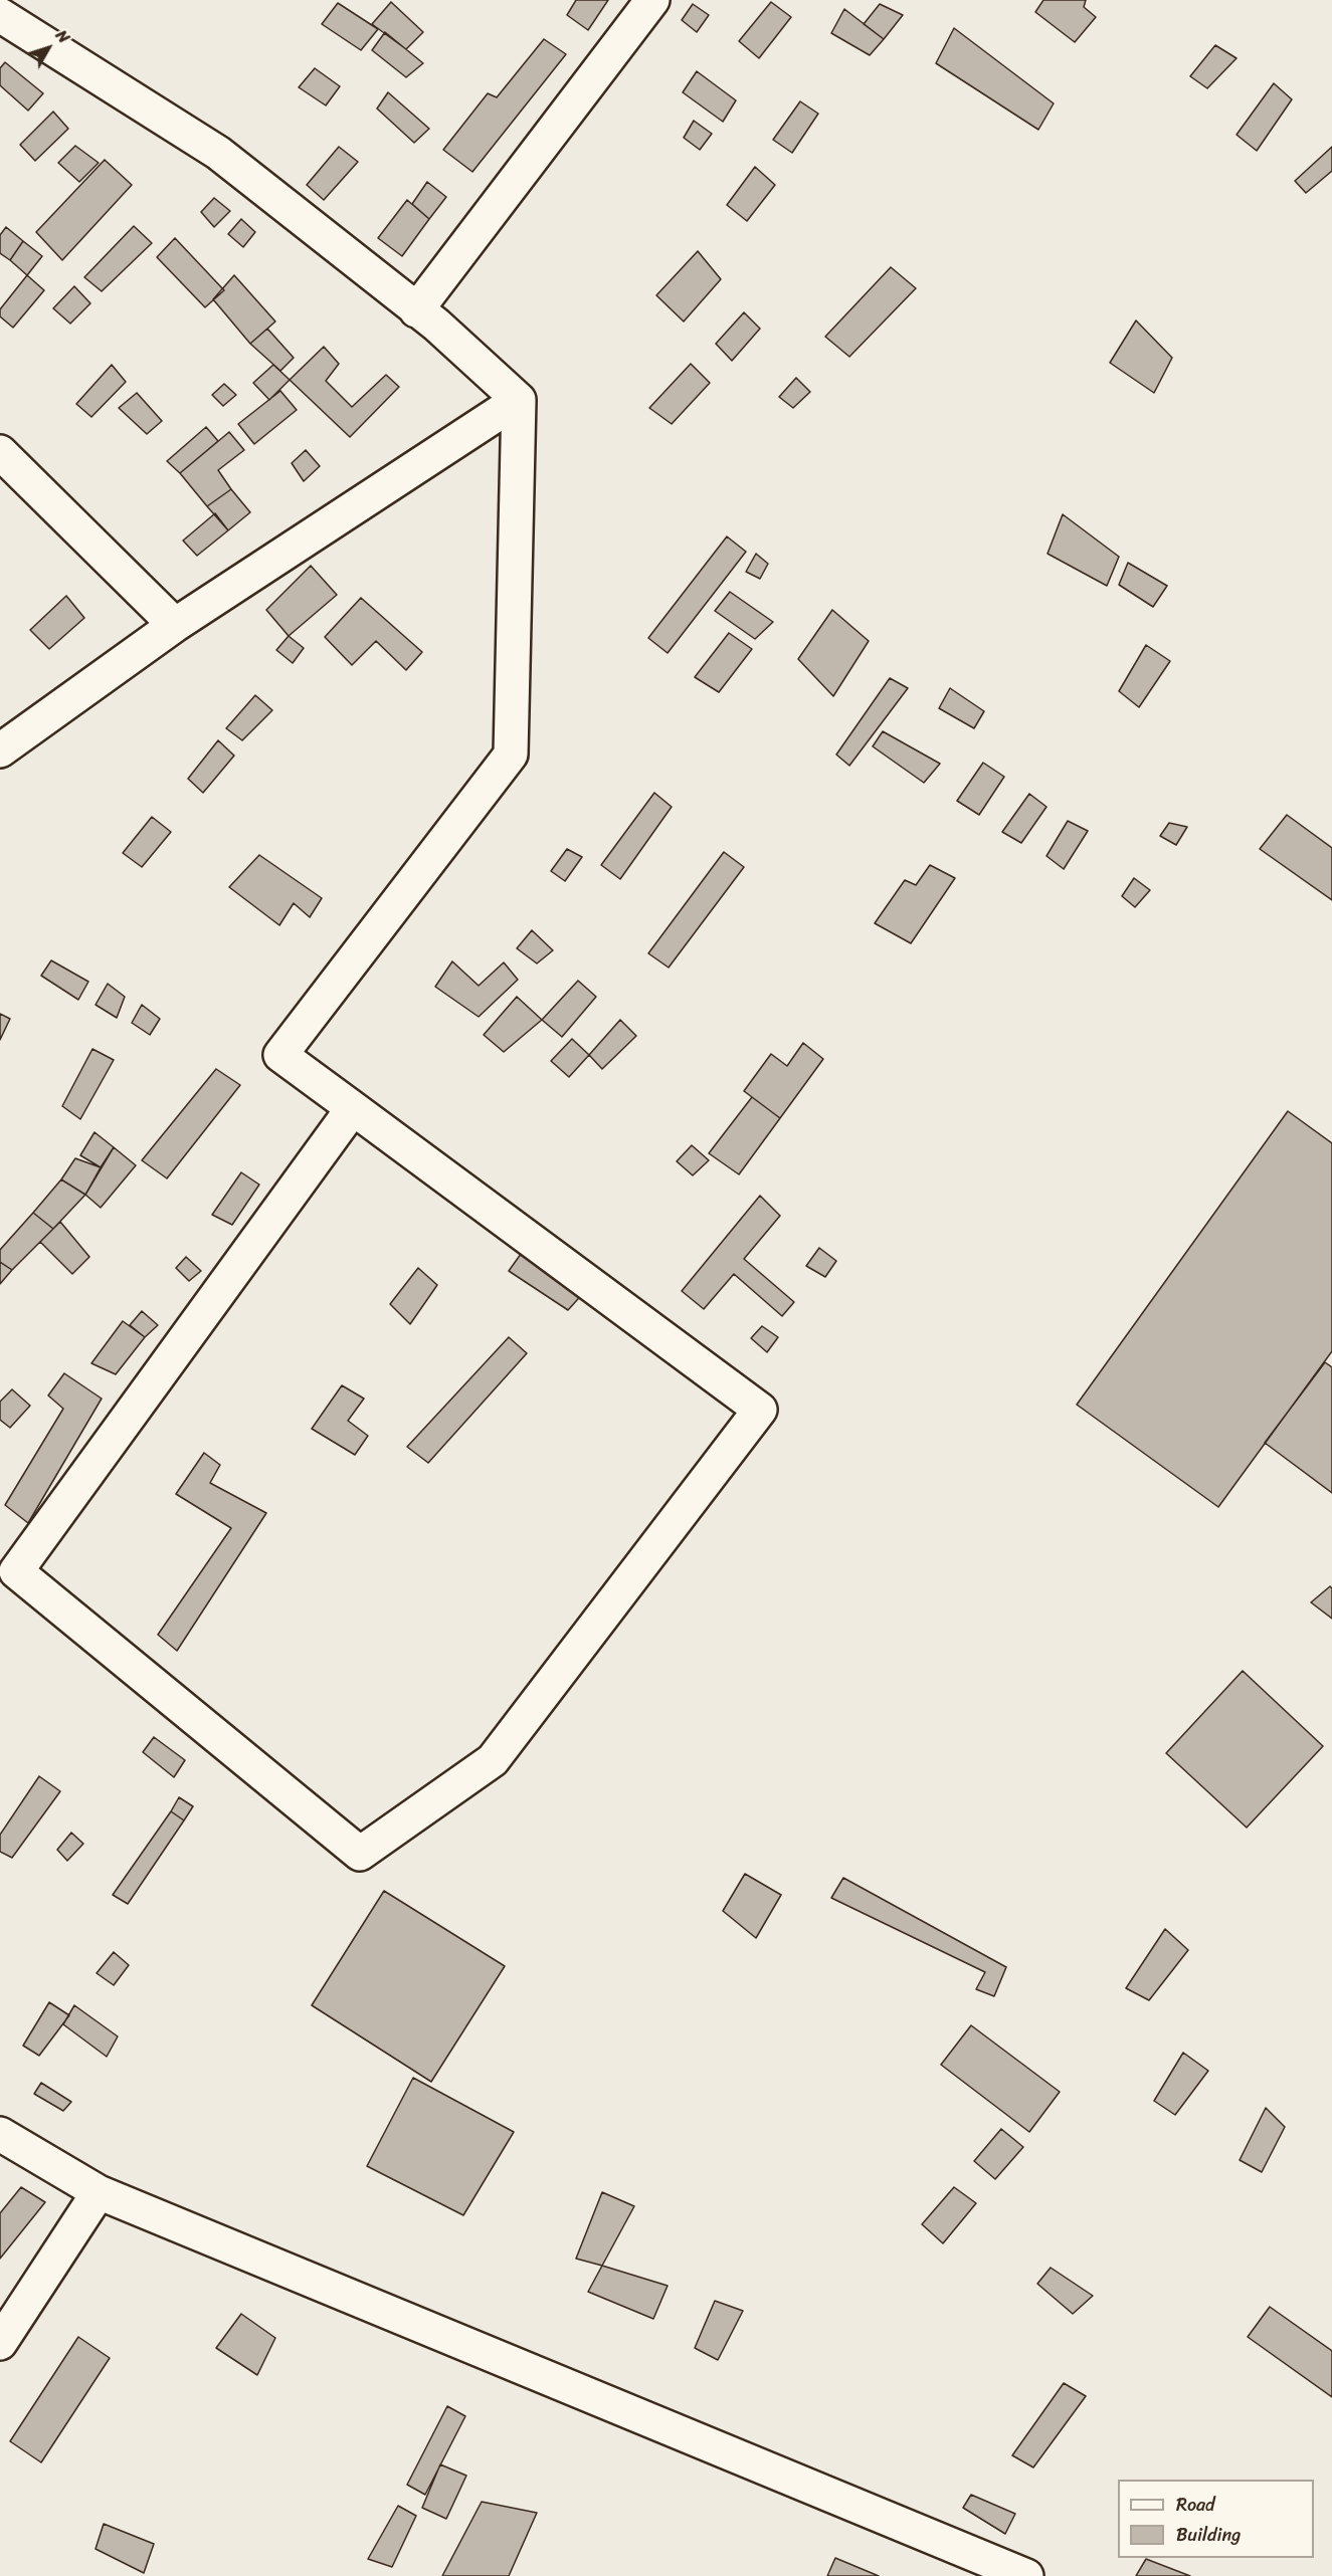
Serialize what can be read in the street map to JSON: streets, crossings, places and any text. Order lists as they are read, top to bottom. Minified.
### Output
{"legend":["Road","Building"],"north":"top right"}
